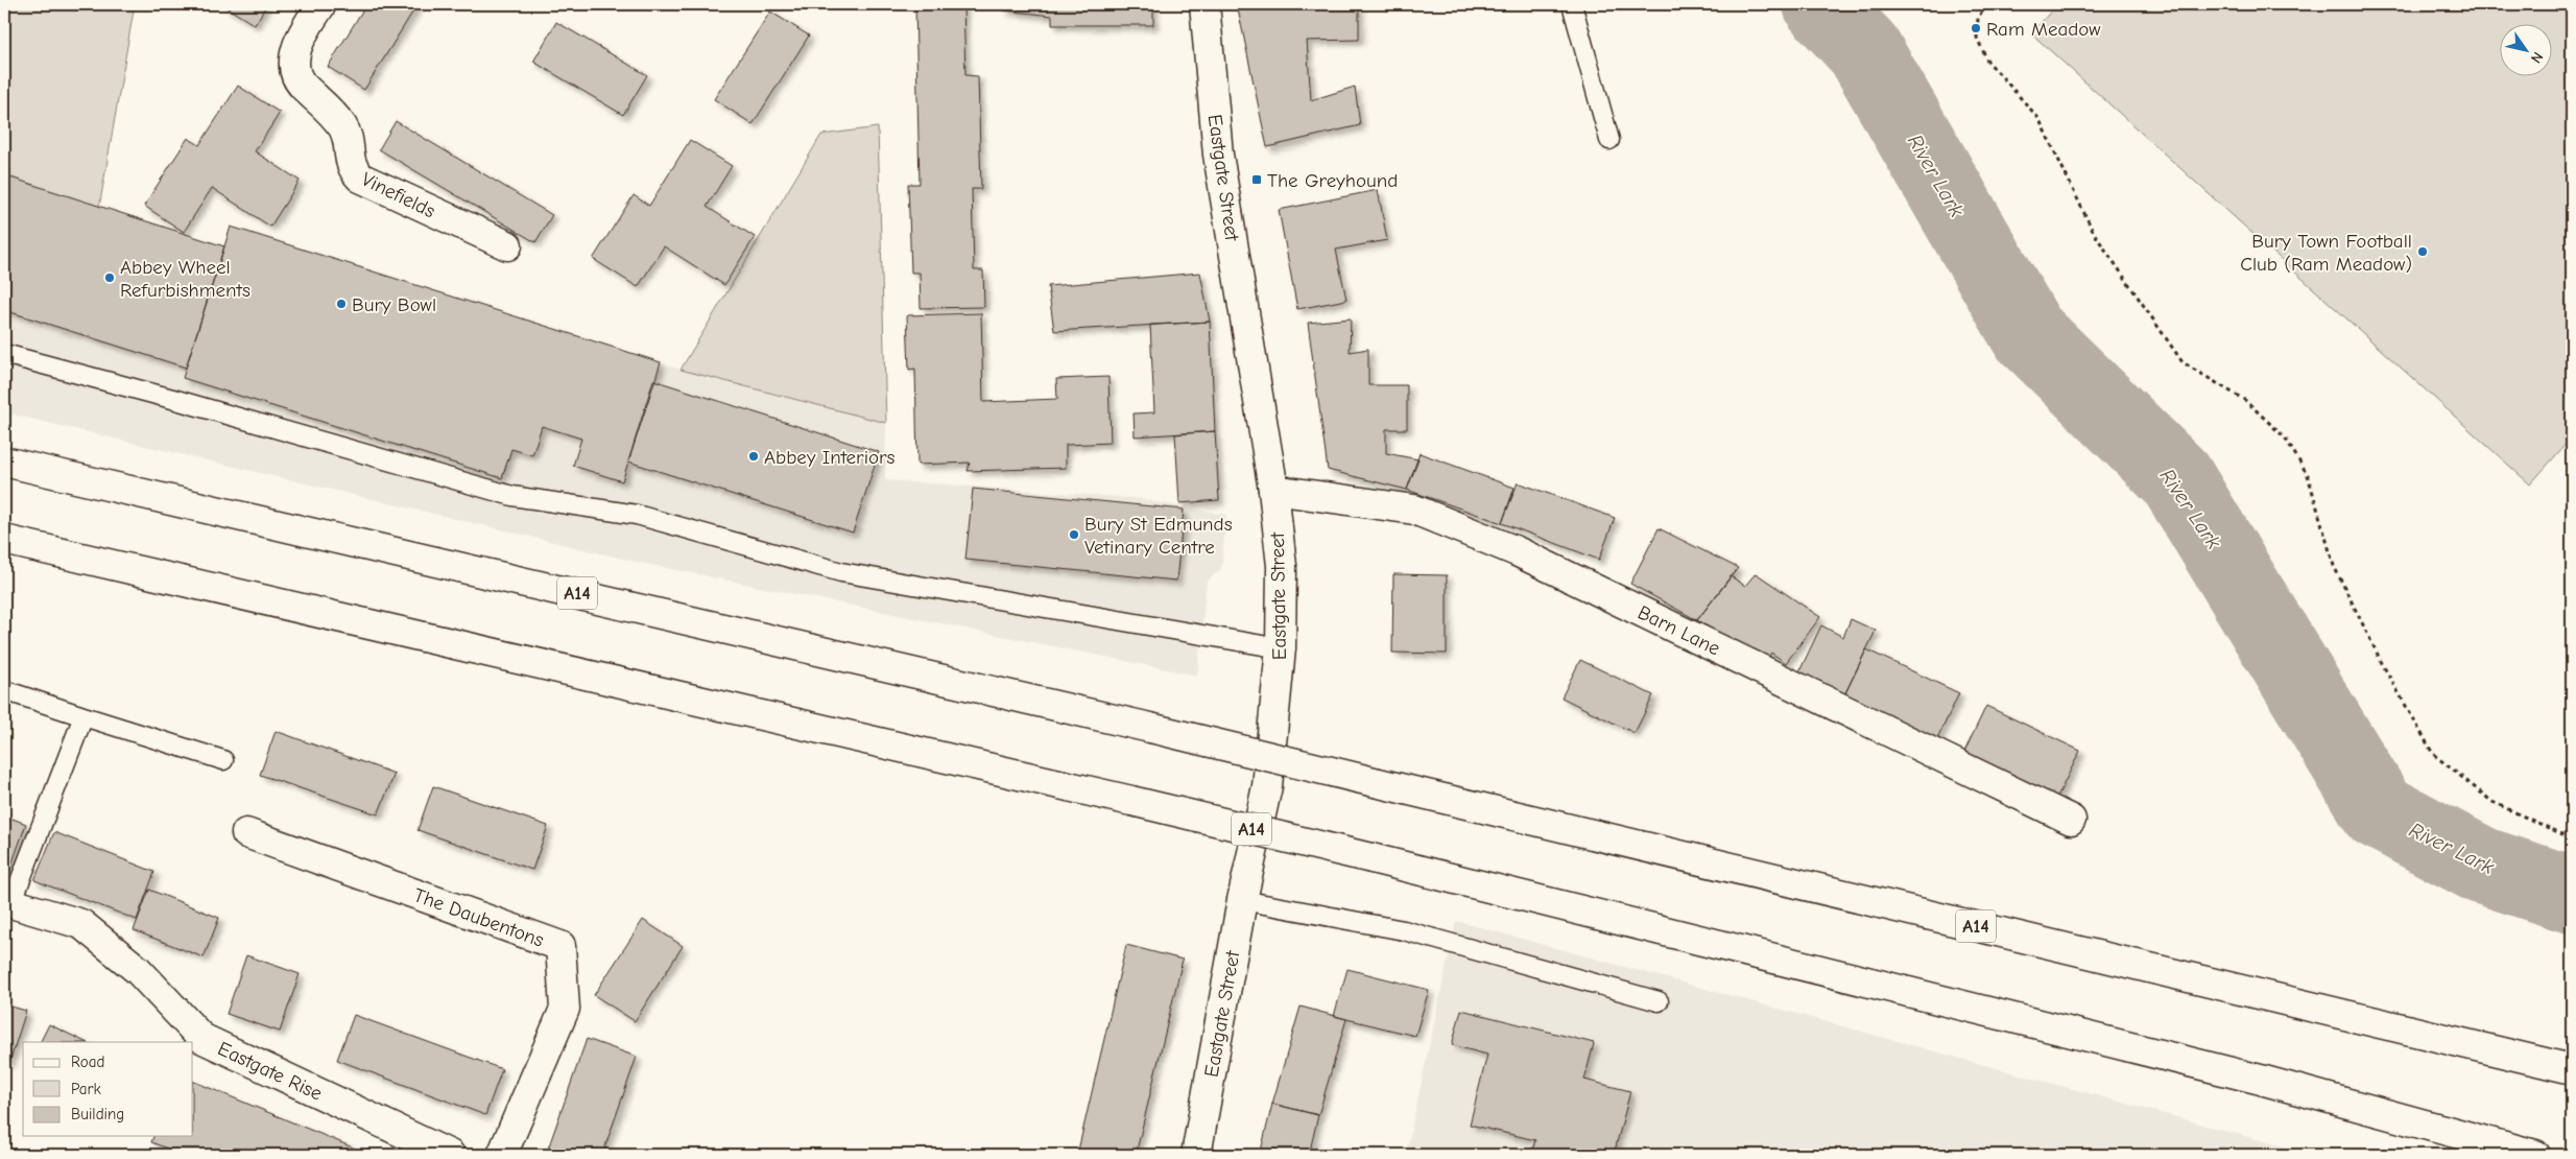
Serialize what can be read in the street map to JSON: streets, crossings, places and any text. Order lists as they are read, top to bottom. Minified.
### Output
{"streets":{"main road":["Eastgate Street","Vinefields","A14","Barn Lane","The Daubentons","Eastgate Rise"]},"crossings":[["Eastgate Street","Barn Lane"]],"water":["River Lark"],"places":{"other":["Ram Meadow","Bury Town Football Club (Ram Meadow)","Abbey Wheel Refurbishments","Bury Bowl","Abbey Interiors","Bury St Edmunds Vetinary Centre"],"transit":["The Greyhound"]},"legend":["Road","Park","Building"],"north":"bottom right"}
